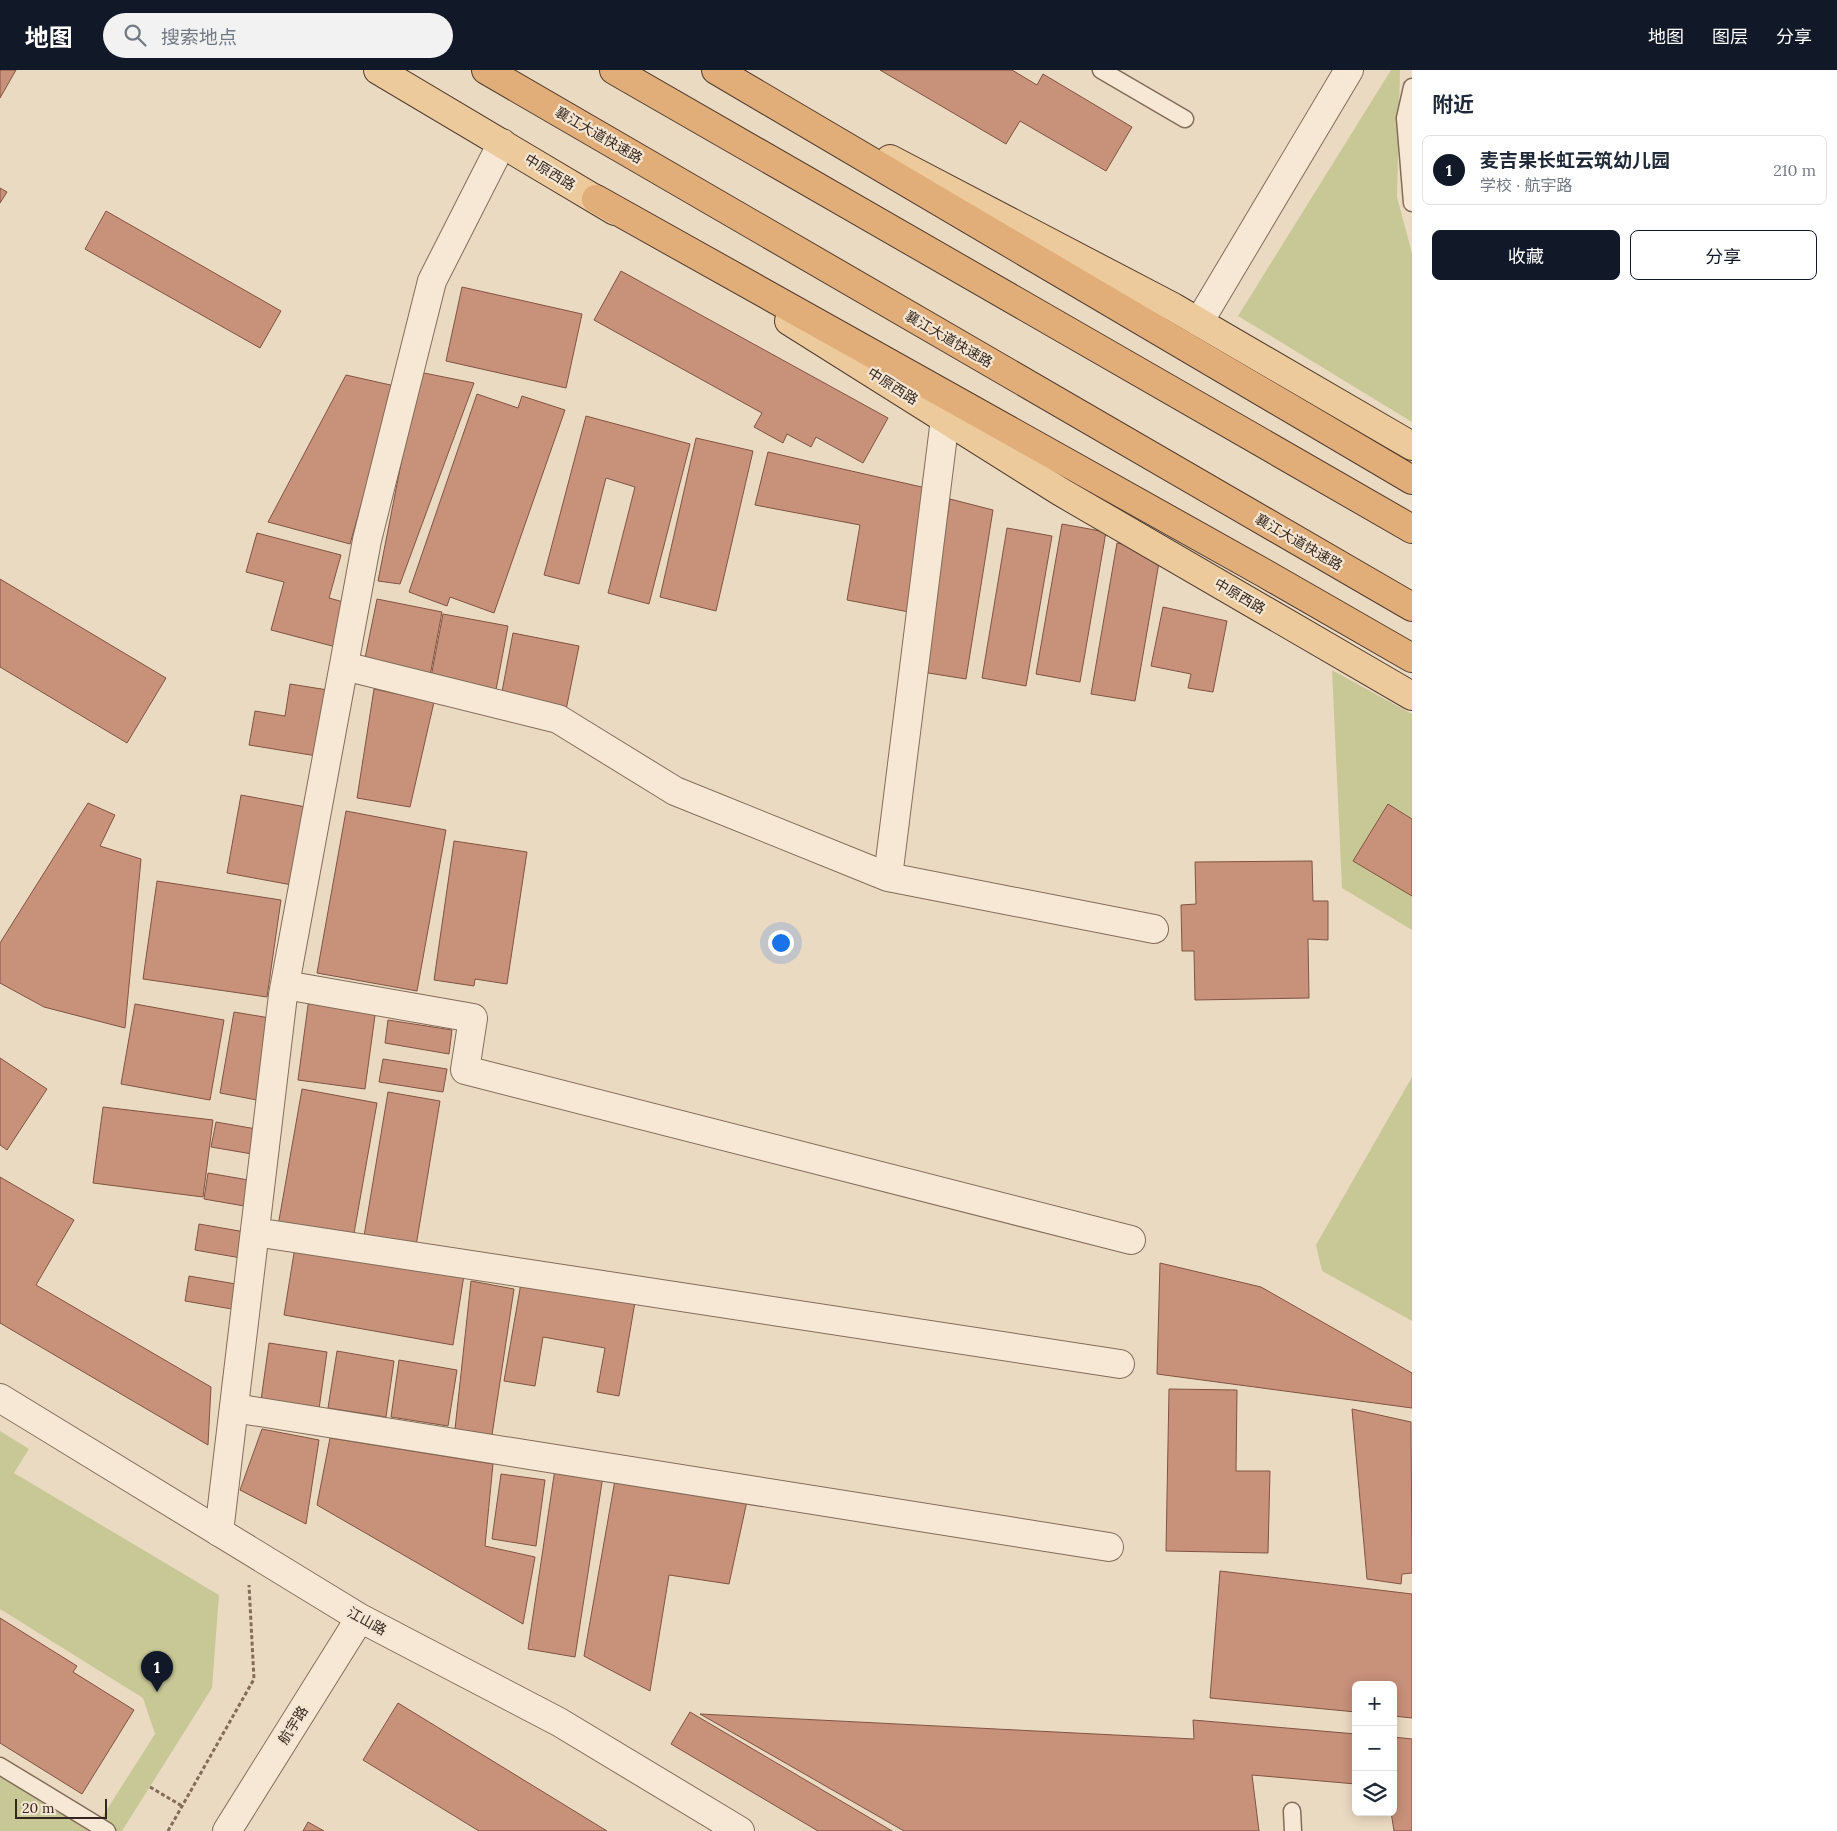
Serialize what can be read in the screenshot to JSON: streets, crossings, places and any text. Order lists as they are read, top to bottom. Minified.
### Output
{"streets":{"highway":["襄江大道快速路"],"main road":["中原西路"],"street":["江山路","航宇路"]},"crossings":[["江山路","航宇路"]],"scale_bar":"20 m","page":{"header":"地图","search":"搜索地点","nav":["地图","图层","分享"],"heading":"附近","list":[{"mark":"1","name":"麦吉果长虹云筑幼儿园","note":"学校 · 航宇路","value":"210 m"}],"buttons":["收藏","分享"],"pins":"1","map_buttons":["+","−"],"scale":"20 m"}}
